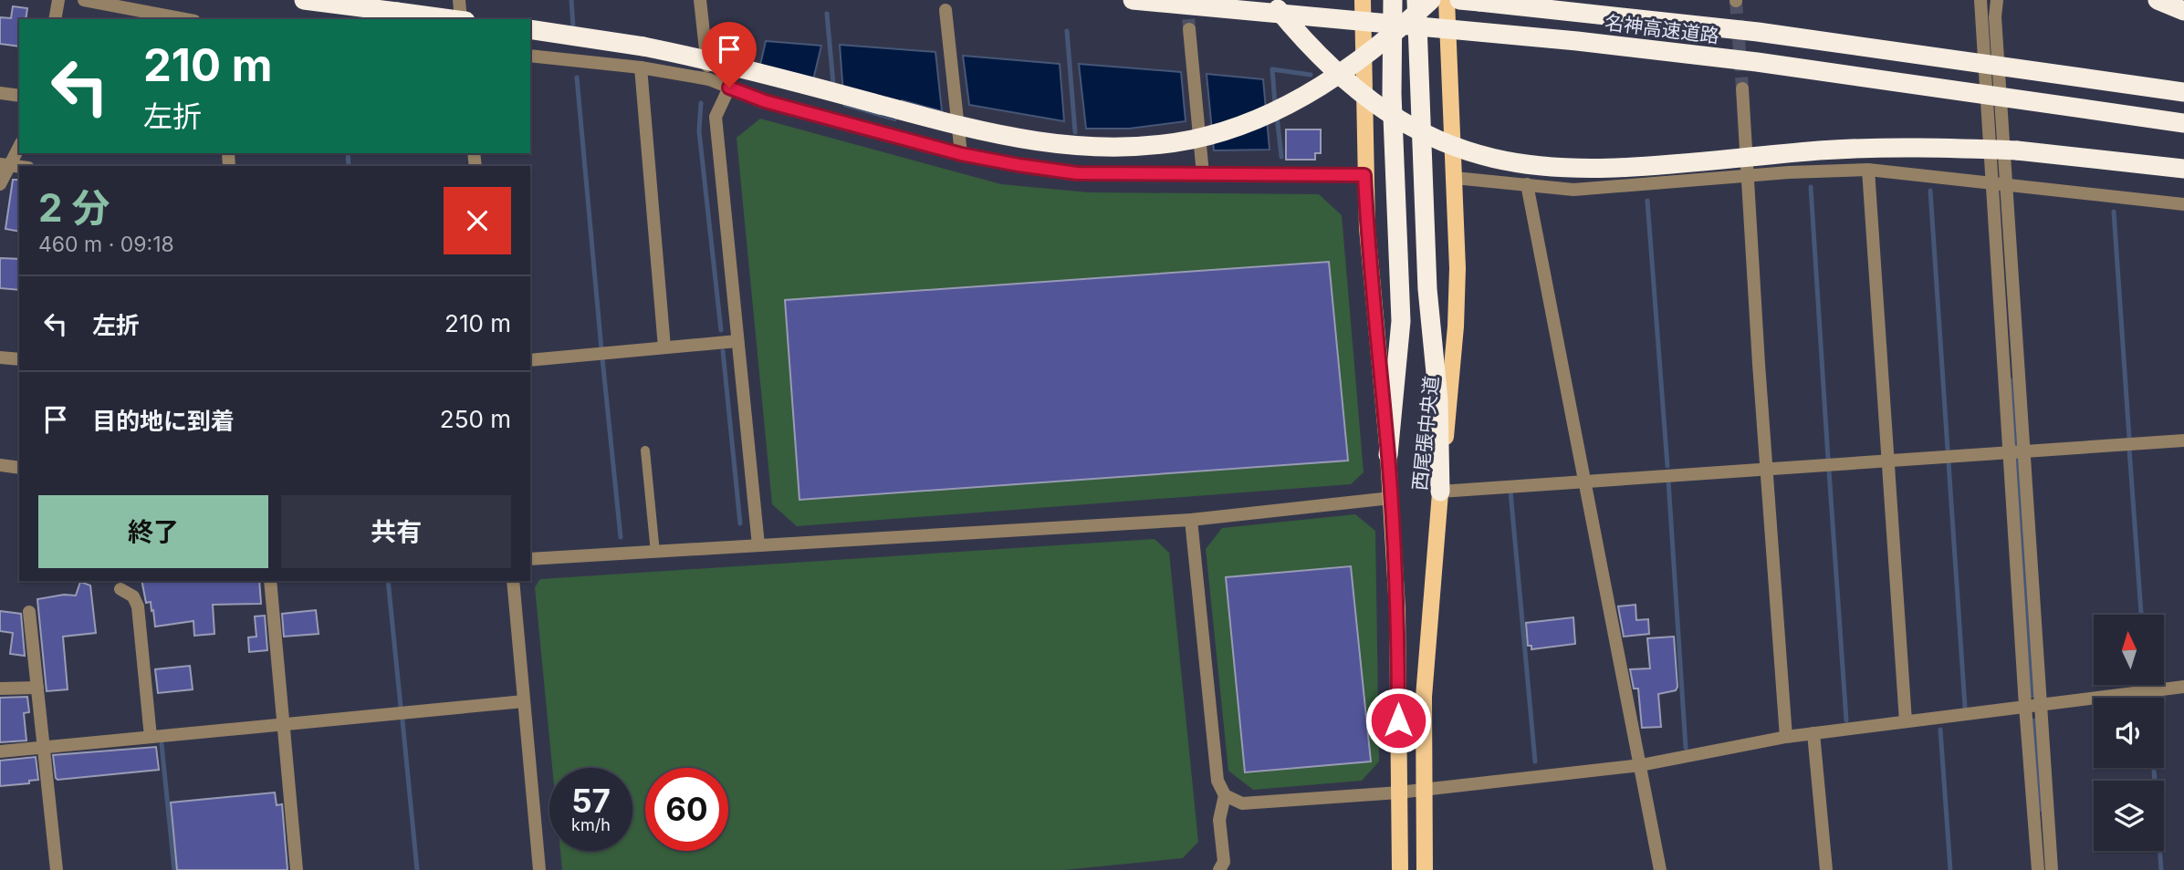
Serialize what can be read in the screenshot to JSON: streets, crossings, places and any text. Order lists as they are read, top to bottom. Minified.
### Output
{"streets":{"highway":["名神高速道路"],"main road":["西尾張中央道"]},"north":"top","page":{"turn":["210 m","左折"],"heading":["2 分","460 m · 09:18"],"list":[{"name":"左折","value":"210 m"},{"name":"目的地に到着","value":"250 m"}],"buttons":["終了","共有"],"speed":"57 km/h","limit":"60"}}
